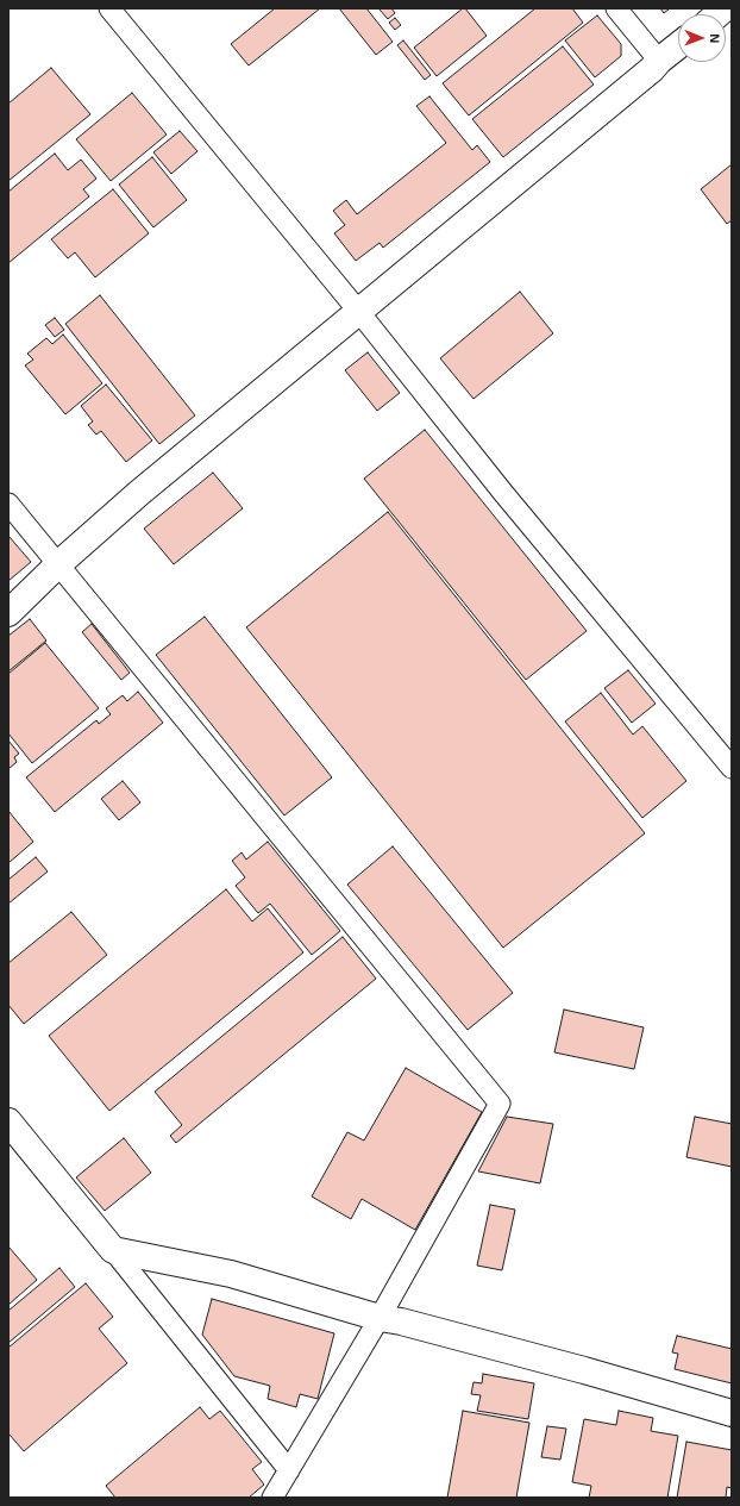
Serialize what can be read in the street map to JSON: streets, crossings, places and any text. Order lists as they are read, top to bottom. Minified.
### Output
{"north":"right"}
